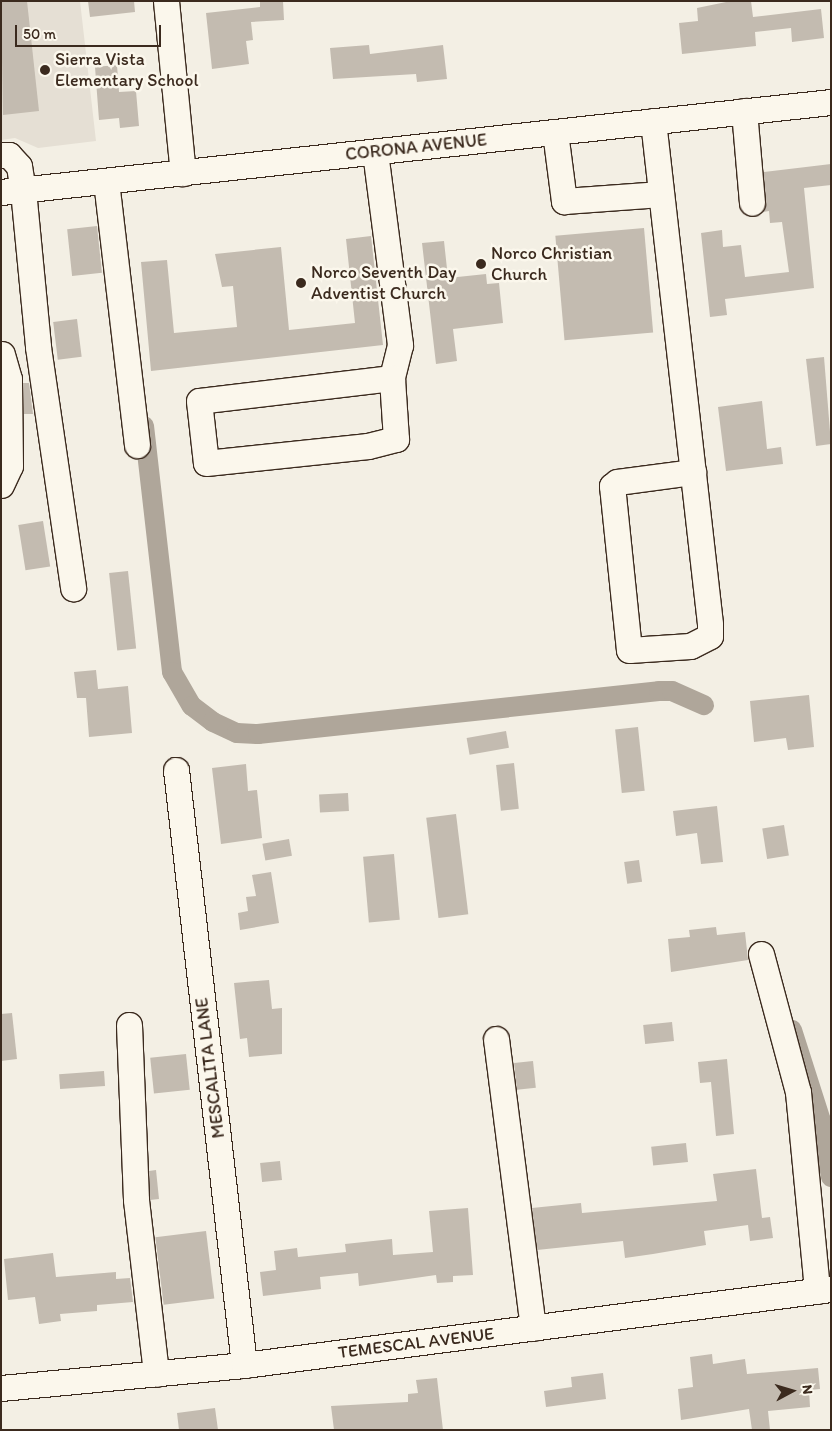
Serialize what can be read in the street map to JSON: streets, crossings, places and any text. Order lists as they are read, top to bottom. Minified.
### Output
{"streets":{"street":["CORONA AVENUE","MESCALITA LANE","TEMESCAL AVENUE"]},"crossings":[["MESCALITA LANE","TEMESCAL AVENUE"]],"places":["Sierra Vista Elementary School","Norco Christian Church","Norco Seventh Day Adventist Church"],"scale_bar":"50 m","north":"right"}
